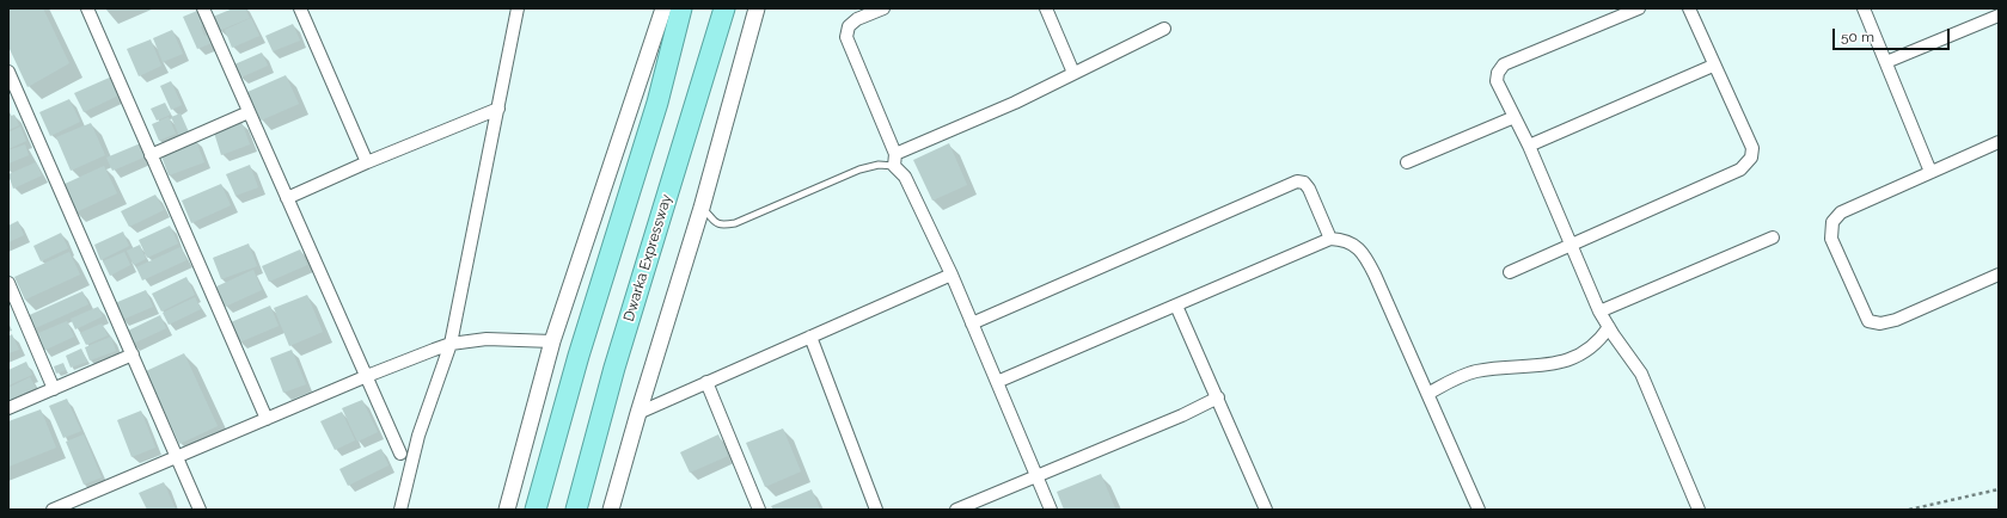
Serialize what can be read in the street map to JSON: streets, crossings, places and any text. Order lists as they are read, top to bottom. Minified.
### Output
{"streets":{"highway":["Dwarka Expressway"]},"scale_bar":"50 m"}
